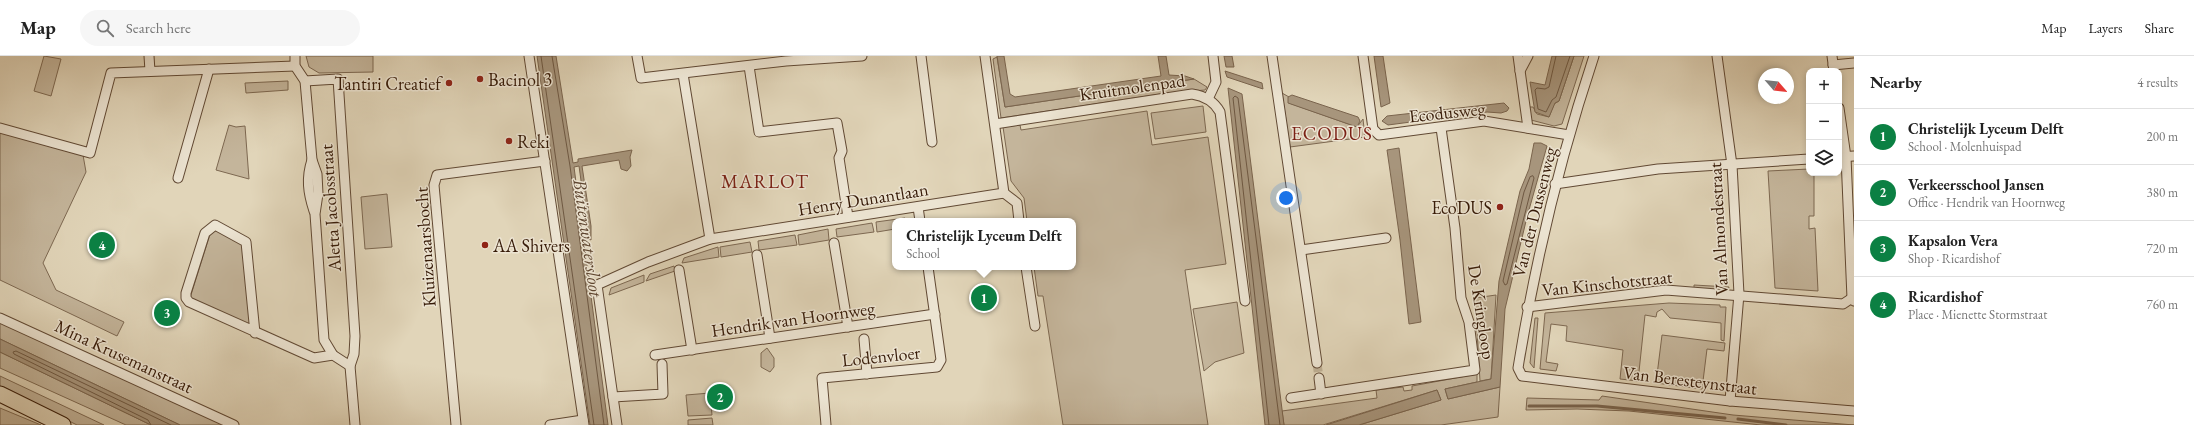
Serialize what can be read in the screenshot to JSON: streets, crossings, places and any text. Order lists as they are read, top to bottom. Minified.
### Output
{"streets":{"street":["Kruitmolenpad","Ecodusweg","Henry Dunantlaan","Aletta Jacobsstraat","Van der Dussenweg","Van Almondestraat","Kluizenaarsbocht","Van Kinschotstraat","De Kringloop","Hendrik van Hoornweg","Mina Krusemanstraat","Lodenvloer","Van Beresteynstraat"]},"crossings":[["Ecodusweg","Van der Dussenweg"],["Ecodusweg","De Kringloop"],["Van der Dussenweg","Van Kinschotstraat"],["Van der Dussenweg","Van Beresteynstraat"],["Van Almondestraat","Van Kinschotstraat"],["Van Almondestraat","Van Beresteynstraat"],["Hendrik van Hoornweg","Lodenvloer"]],"districts":["ECODUS","MARLOT"],"water":["Buitenwatersloot"],"places":["Bacinol 3","Tantiri Creatief","Reki","EcoDUS","AA Shivers"],"north":"bottom right","page":{"header":"Map","search":"Search here","nav":["Map","Layers","Share"],"heading":["Nearby","4 results"],"map_buttons":["+","−"],"list":[{"mark":"1","name":"Christelijk Lyceum Delft","note":"School · Molenhuispad","value":"200 m"},{"mark":"2","name":"Verkeersschool Jansen","note":"Office · Hendrik van Hoornweg","value":"380 m"},{"mark":"3","name":"Kapsalon Vera","note":"Shop · Ricardishof","value":"720 m"},{"mark":"4","name":"Ricardishof","note":"Place · Mienette Stormstraat","value":"760 m"}],"popup":["Christelijk Lyceum Delft","School"],"pins":["4","1","3","2"]}}
